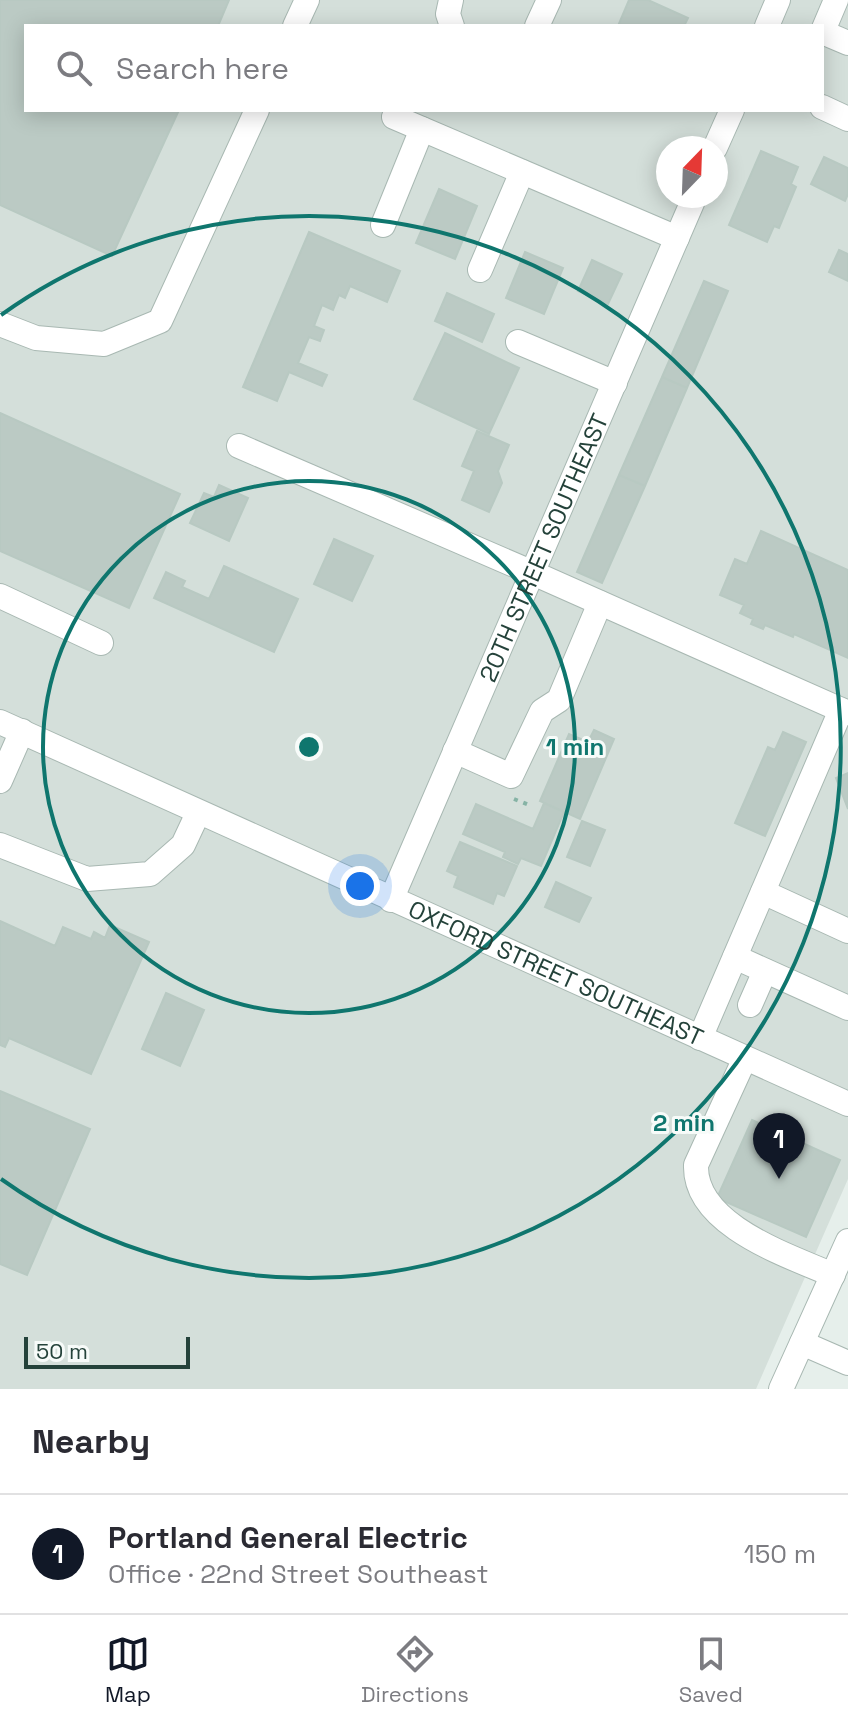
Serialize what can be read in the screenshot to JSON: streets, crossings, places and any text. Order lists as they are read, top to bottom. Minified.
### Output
{"streets":{"street":["20TH STREET SOUTHEAST","OXFORD STREET SOUTHEAST"]},"crossings":[["20TH STREET SOUTHEAST","OXFORD STREET SOUTHEAST"]],"scale_bar":"50 m","north":"top right","page":{"search":"Search here","pins":"1","scale":"50 m","heading":"Nearby","list":[{"mark":"1","name":"Portland General Electric","note":"Office · 22nd Street Southeast","value":"150 m"}],"nav":["Map","Directions","Saved"]},"rings":["1 min","2 min"]}
